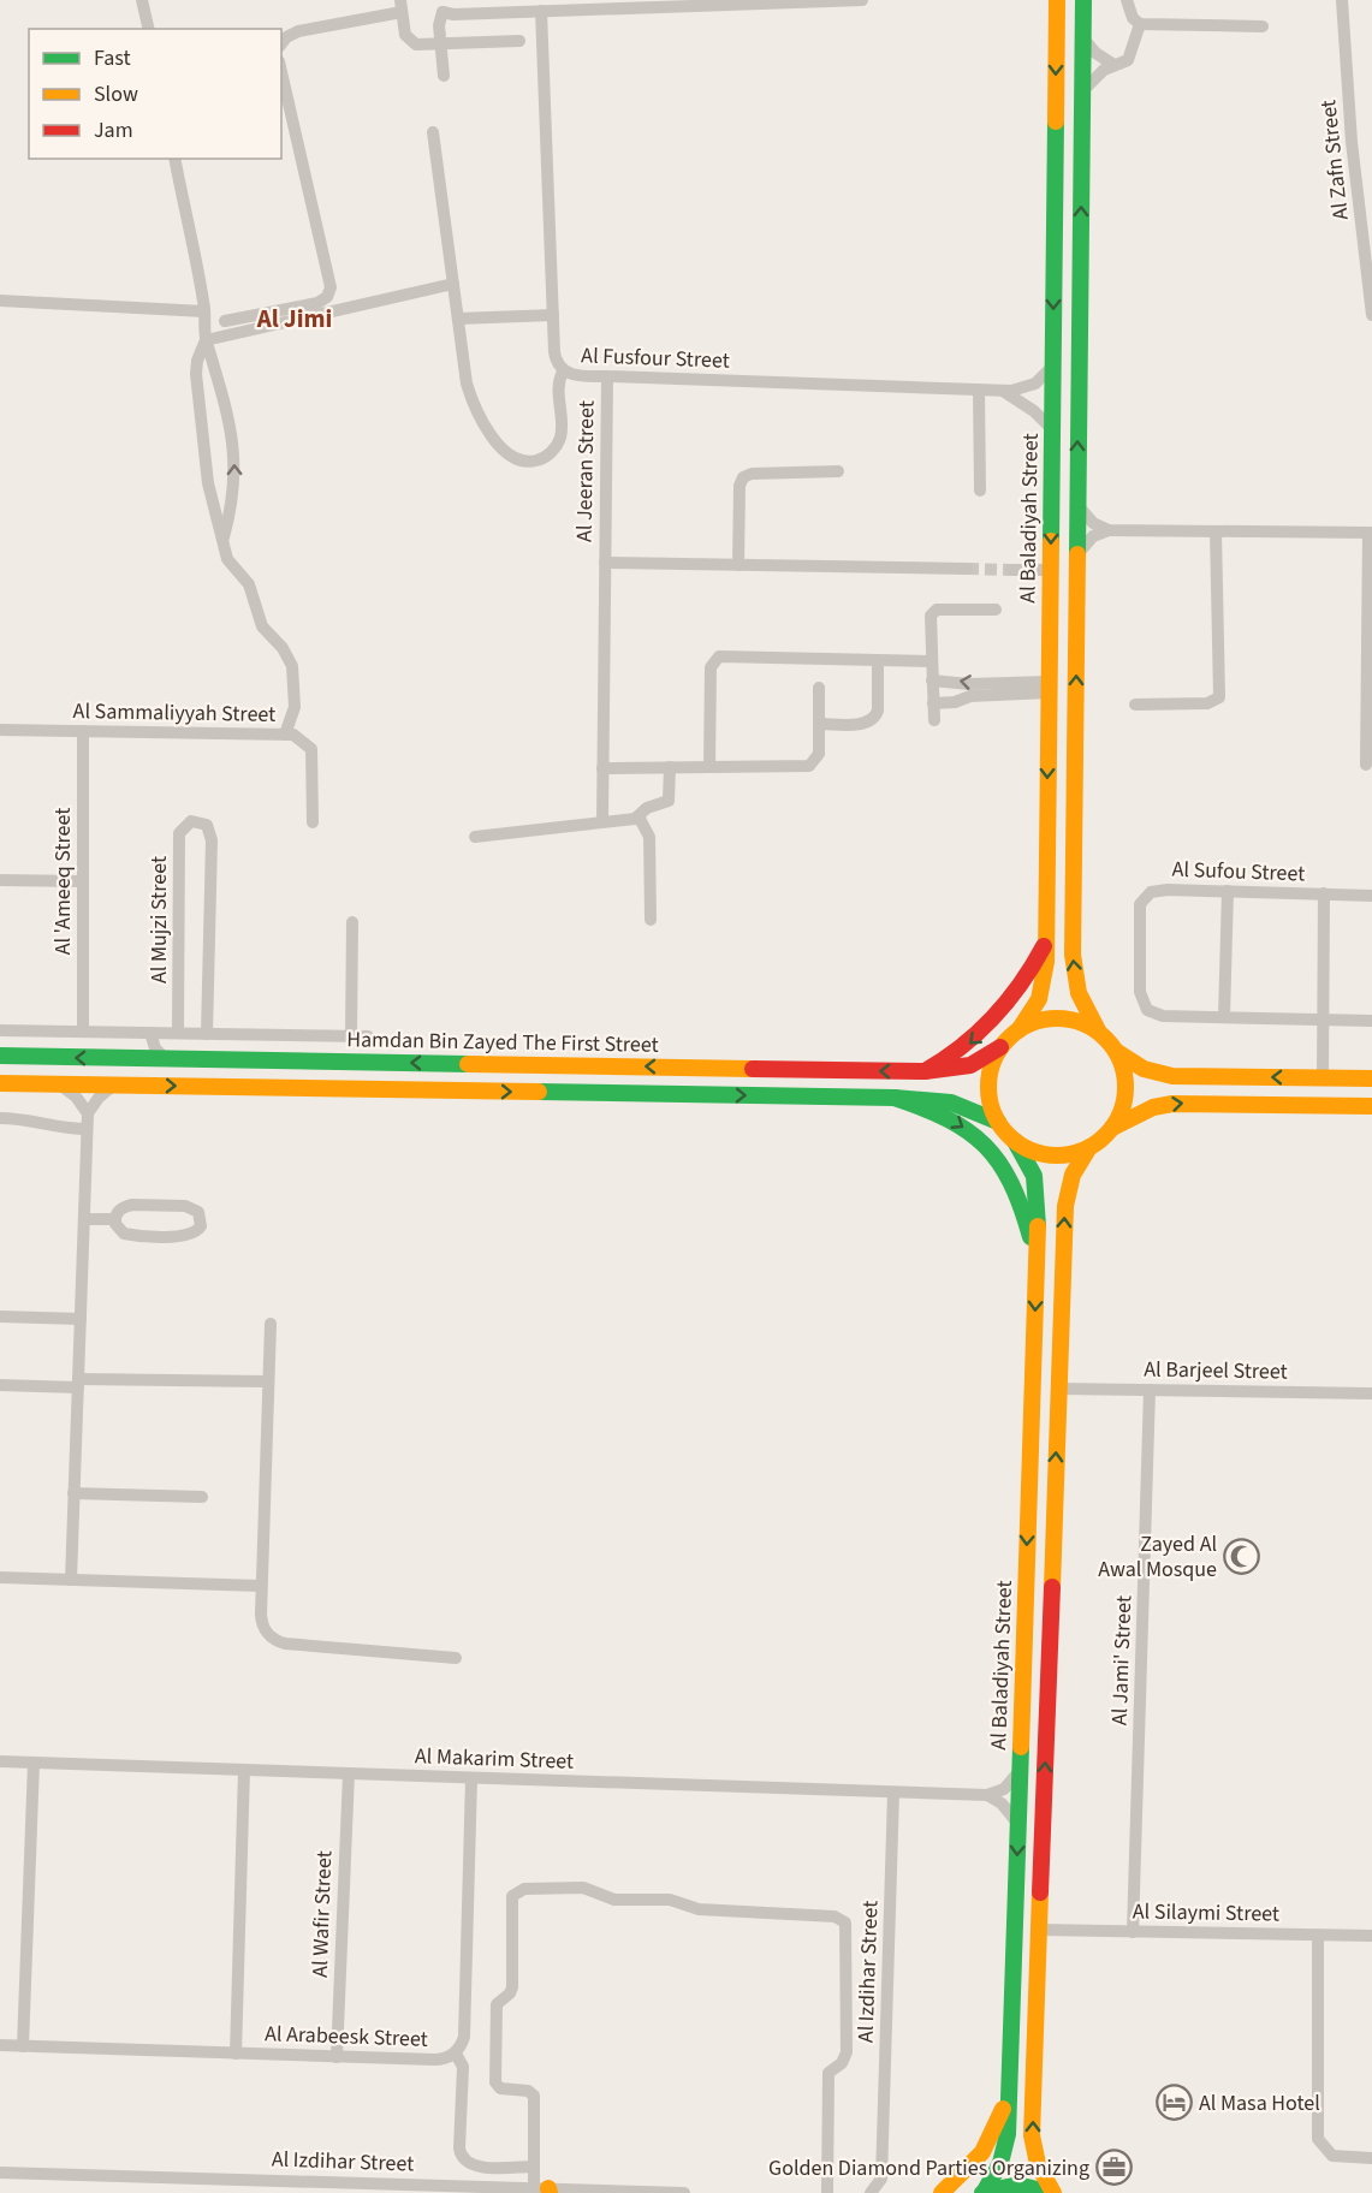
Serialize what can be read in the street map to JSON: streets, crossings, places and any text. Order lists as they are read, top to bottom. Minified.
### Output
{"streets":{"main road":["Al Baladiyah Street","Hamdan Bin Zayed The First Street"],"street":["Al Zafn Street","Al Fusfour Street","Al Jeeran Street","Al Sammaliyyah Street","Al Sufou Street","Al 'Ameeq Street","Al Mujzi Street","Al Barjeel Street","Al Jami' Street","Al Makarim Street","Al Silaymi Street","Al Wafir Street","Al Izdihar Street","Al Arabeesk Street"]},"crossings":[["Al Fusfour Street","Al Jeeran Street"],["Al Fusfour Street","Al Baladiyah Street"],["Al Baladiyah Street","Hamdan Bin Zayed The First Street"],["Al Sammaliyyah Street","Al 'Ameeq Street"],["Al Barjeel Street","Al Jami' Street"],["Al Jami' Street","Al Silaymi Street"],["Al Makarim Street","Al Wafir Street"],["Al Makarim Street","Al Izdihar Street"],["Al Makarim Street","Al Arabeesk Street"],["Al Wafir Street","Al Arabeesk Street"]],"districts":["Al Jimi"],"places":{"mosque":["Zayed Al Awal Mosque"],"hotel":["Al Masa Hotel"],"office":["Golden Diamond Parties Organizing"]},"legend":["Fast","Slow","Jam"]}
